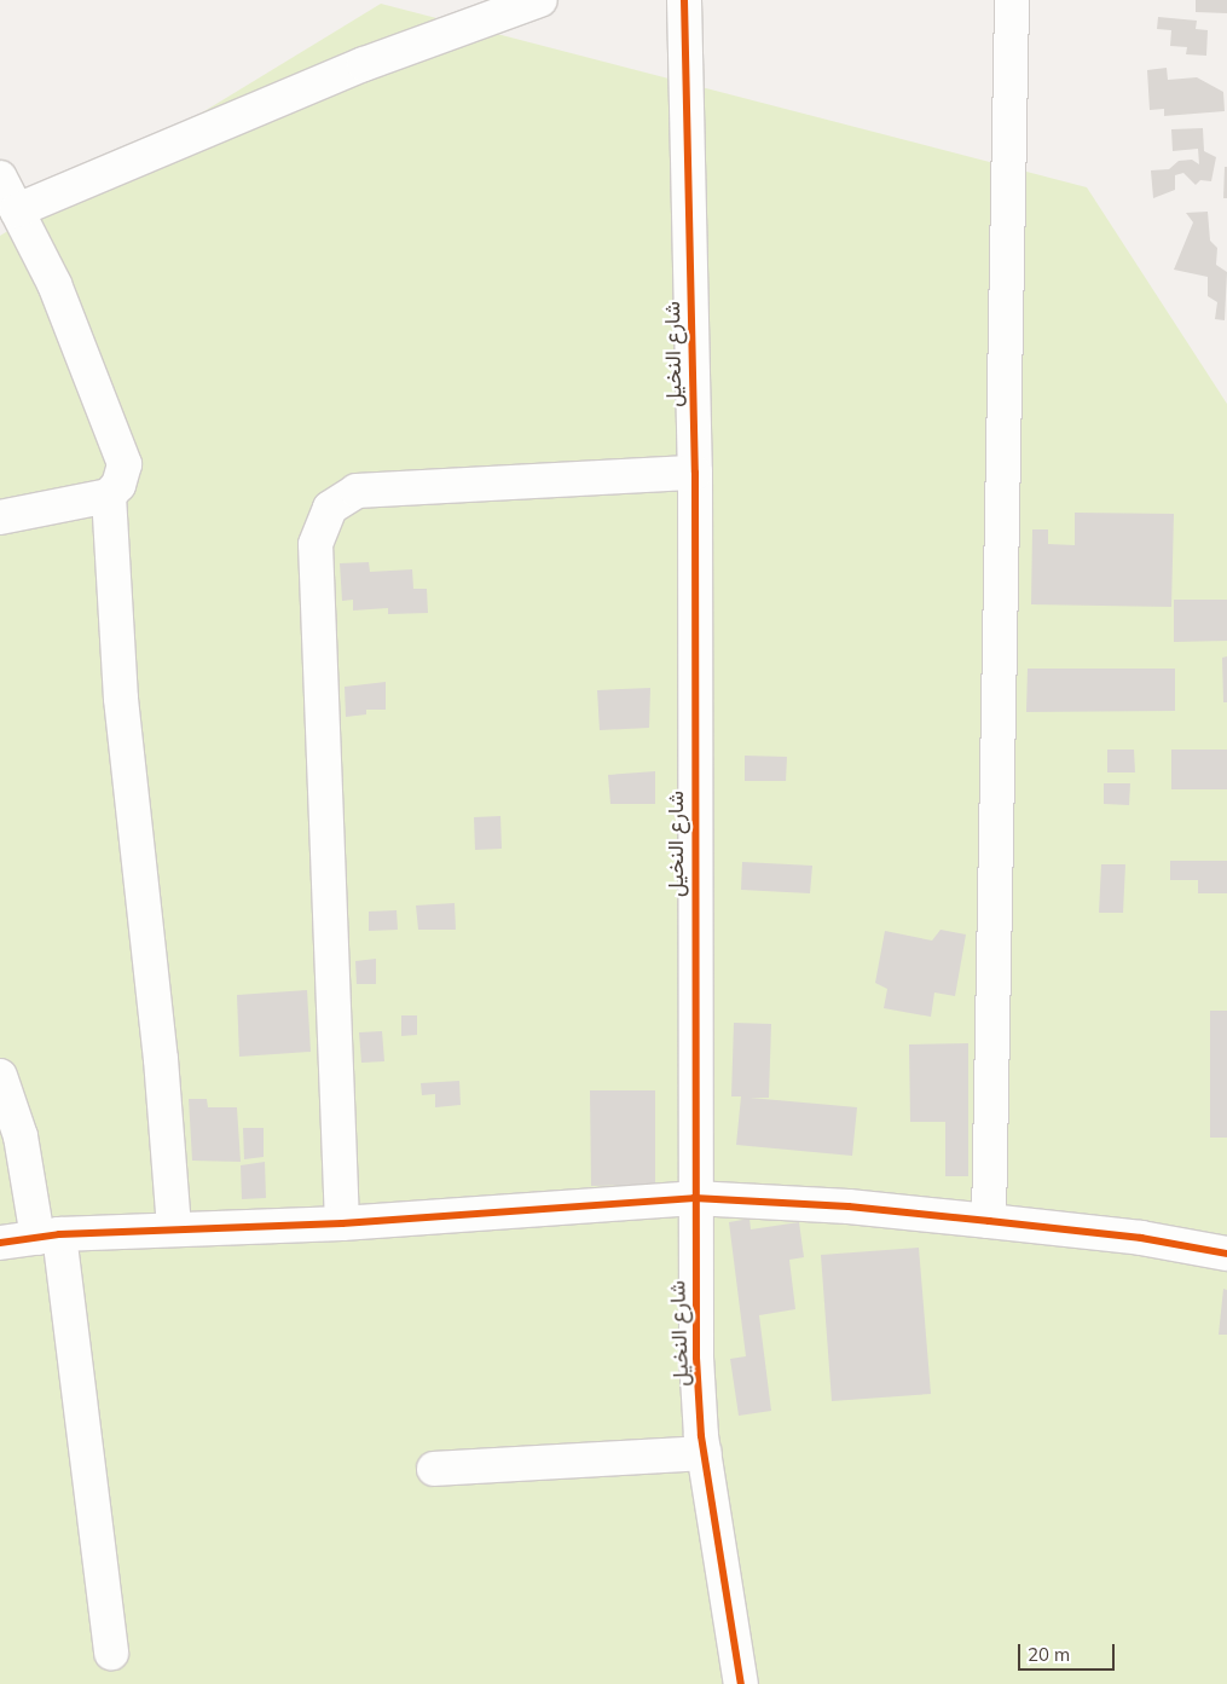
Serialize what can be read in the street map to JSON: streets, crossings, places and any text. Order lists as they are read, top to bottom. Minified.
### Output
{"streets":{"street":["شارع النخيل"]},"scale_bar":"20 m"}
